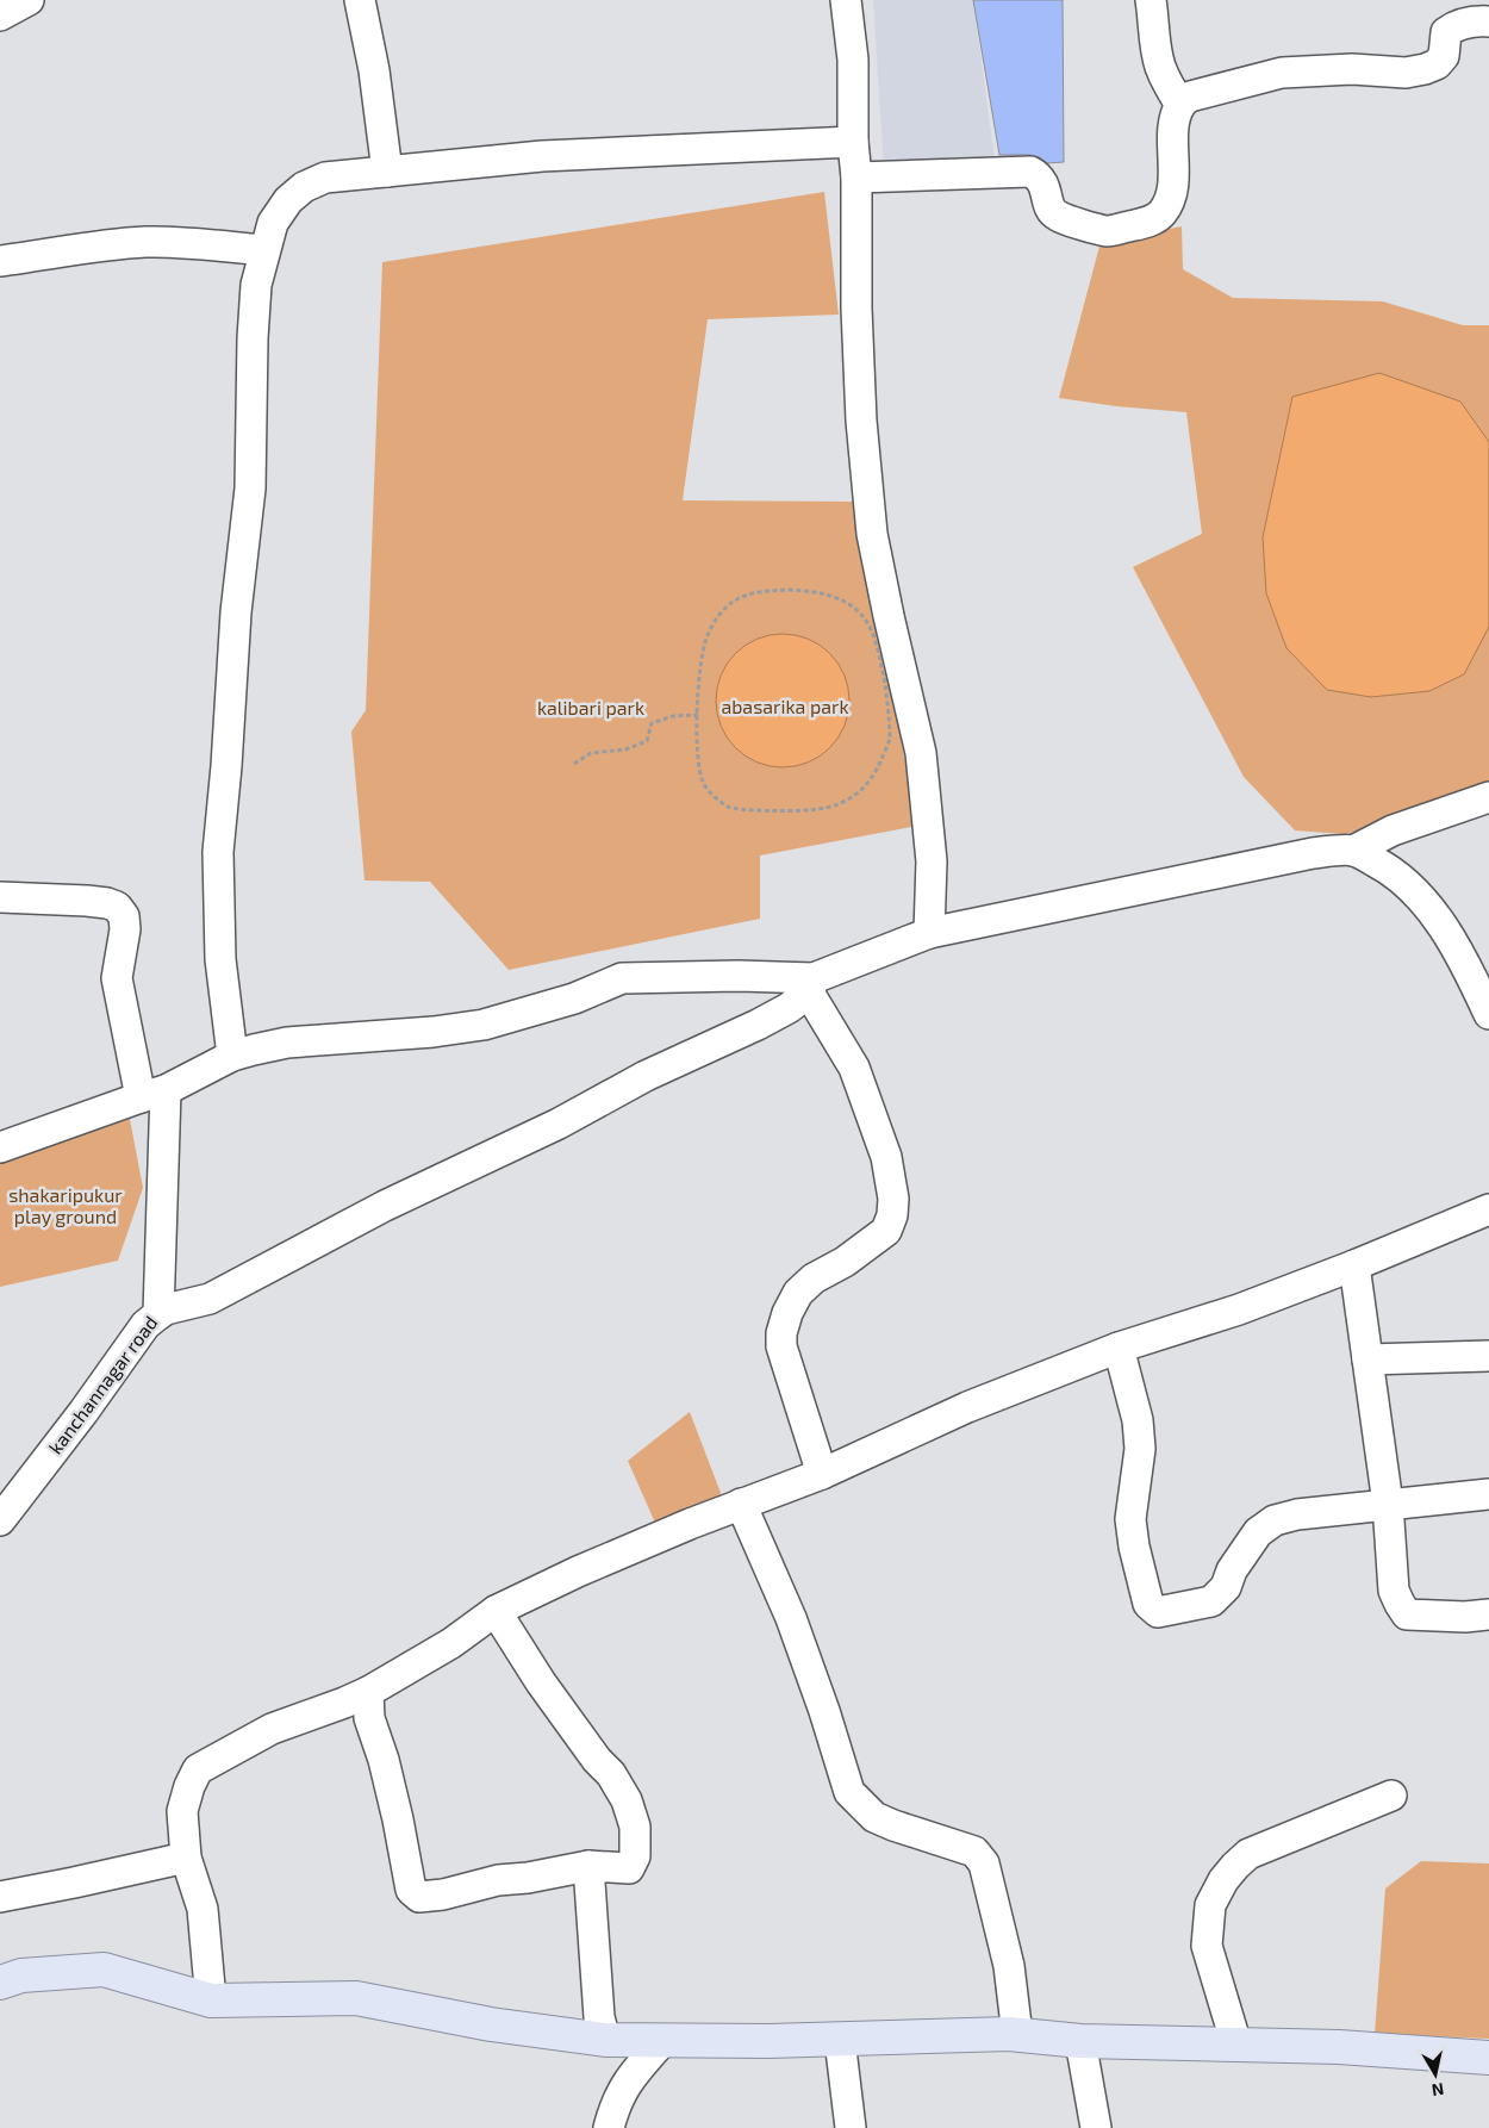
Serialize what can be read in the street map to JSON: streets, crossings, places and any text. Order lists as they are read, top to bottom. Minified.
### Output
{"streets":{"street":["kanchannagar road"]},"parks":["abasarika park","kalibari park","shakaripukur play ground"],"north":"bottom"}
